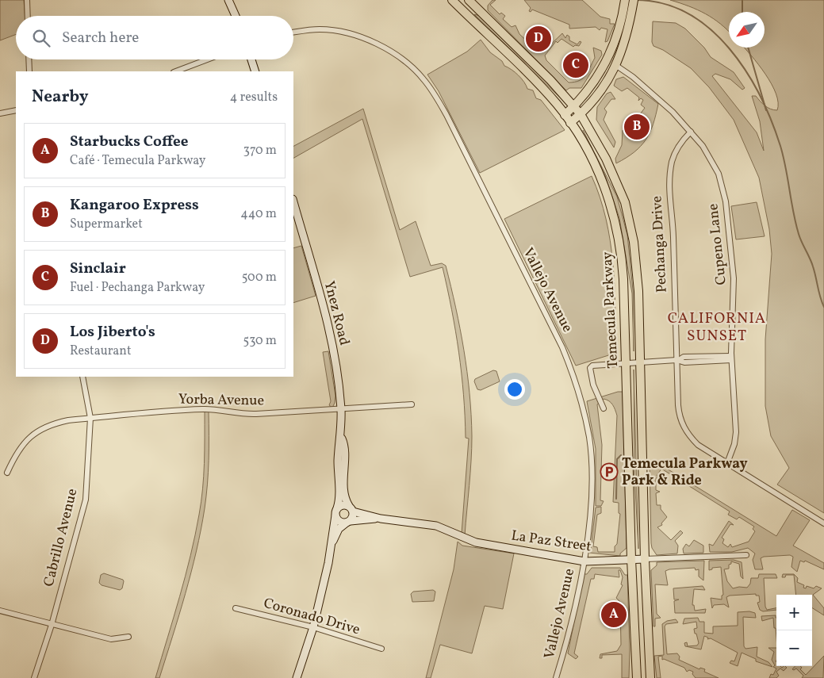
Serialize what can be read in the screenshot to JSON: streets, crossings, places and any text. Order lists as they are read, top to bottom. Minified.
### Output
{"streets":{"main road":["Temecula Parkway","Ynez Road","La Paz Street"],"street":["Pechanga Drive","Cupeno Lane","Vallejo Avenue","Yorba Avenue","Cabrillo Avenue","Coronado Drive"]},"crossings":[["Pechanga Drive","Cupeno Lane"],["Vallejo Avenue","La Paz Street"],["Temecula Parkway","La Paz Street"],["Ynez Road","Yorba Avenue"],["Ynez Road","La Paz Street"],["Ynez Road","Coronado Drive"],["Yorba Avenue","Cabrillo Avenue"]],"districts":["CALIFORNIA SUNSET"],"places":{"parking":["Temecula Parkway Park & Ride"]},"north":"bottom left","page":{"search":"Search here","pins":["D","C","B","A"],"heading":["Nearby","4 results"],"list":[{"mark":"A","name":"Starbucks Coffee","note":"Café · Temecula Parkway","value":"370 m"},{"mark":"B","name":"Kangaroo Express","note":"Supermarket","value":"440 m"},{"mark":"C","name":"Sinclair","note":"Fuel · Pechanga Parkway","value":"500 m"},{"mark":"D","name":"Los Jiberto's","note":"Restaurant","value":"530 m"}],"map_buttons":["+","−"]}}
